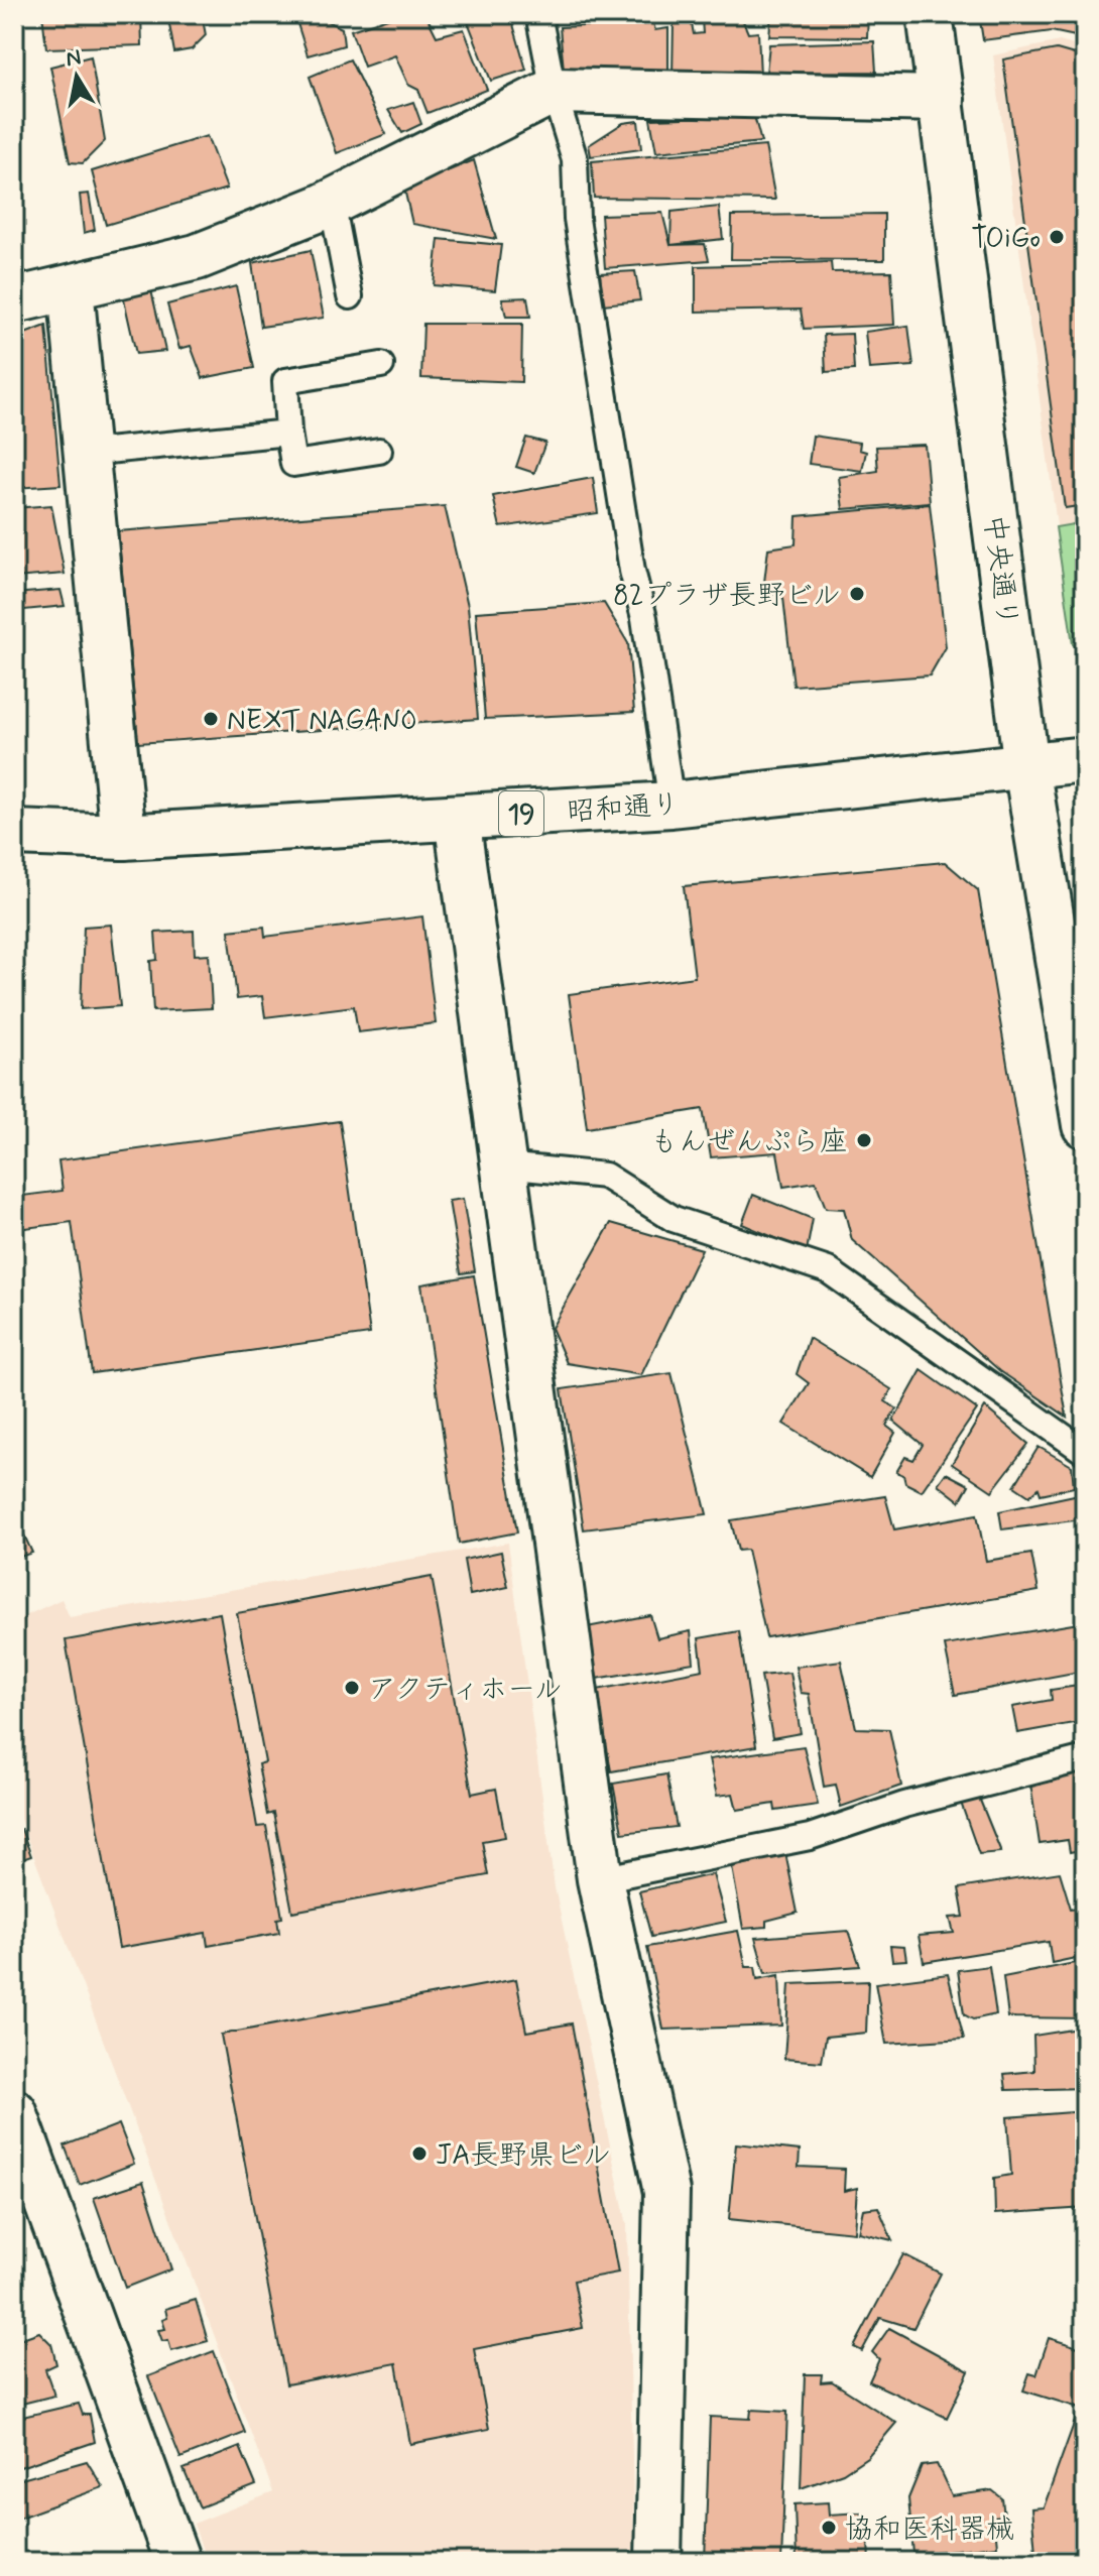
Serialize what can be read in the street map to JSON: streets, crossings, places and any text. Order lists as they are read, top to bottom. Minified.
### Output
{"streets":{"main road":["中央通り","昭和通り","19"]},"crossings":[["中央通り","昭和通り"]],"places":["TOiGo","82プラザ長野ビル","NEXT NAGANO","もんぜんぷら座","アクティホール","JA長野県ビル","協和医科器械"],"north":"top"}
